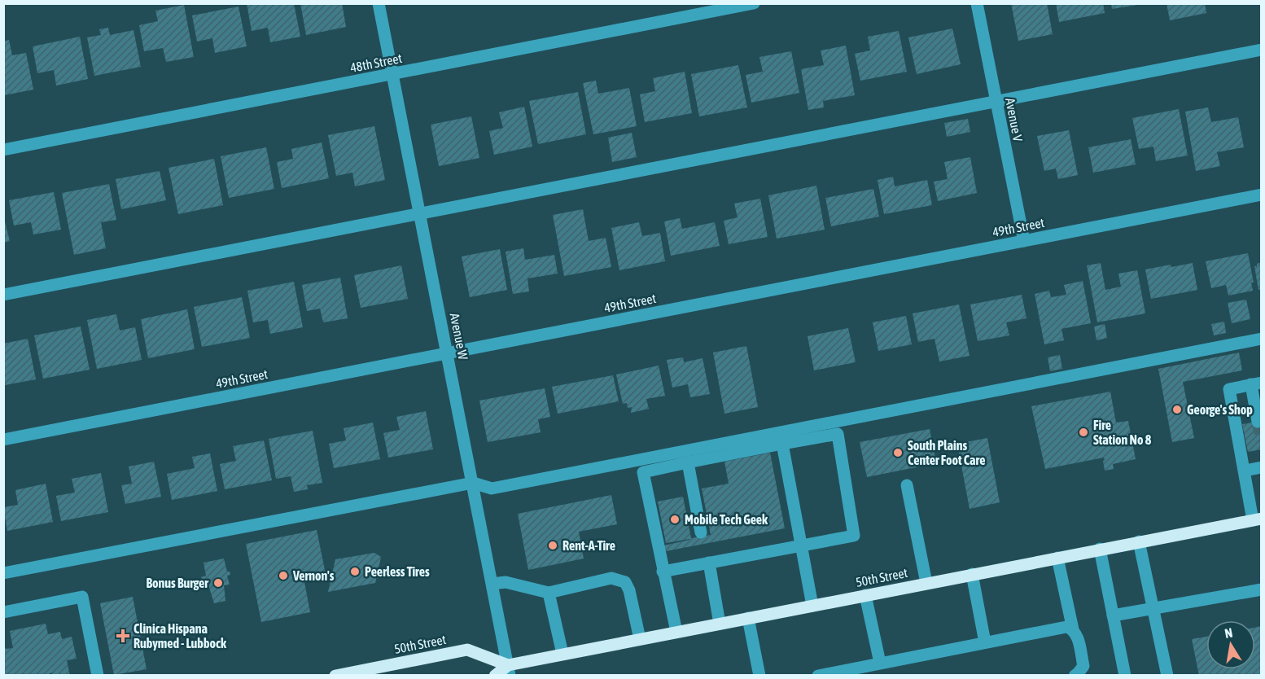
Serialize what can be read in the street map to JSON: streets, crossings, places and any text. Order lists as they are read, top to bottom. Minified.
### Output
{"streets":{"main road":["50th Street"],"street":["48th Street","Avenue V","49th Street","Avenue W"]},"crossings":[["48th Street","Avenue W"],["Avenue V","49th Street"],["49th Street","Avenue W"],["Avenue W","50th Street"]],"places":{"other":["George's Shop","Fire Station No 8","South Plains Center Foot Care","Mobile Tech Geek","Rent-A-Tire","Peerless Tires","Vernon's","Bonus Burger"],"health":["Clinica Hispana Rubymed - Lubbock"]},"north":"top"}
